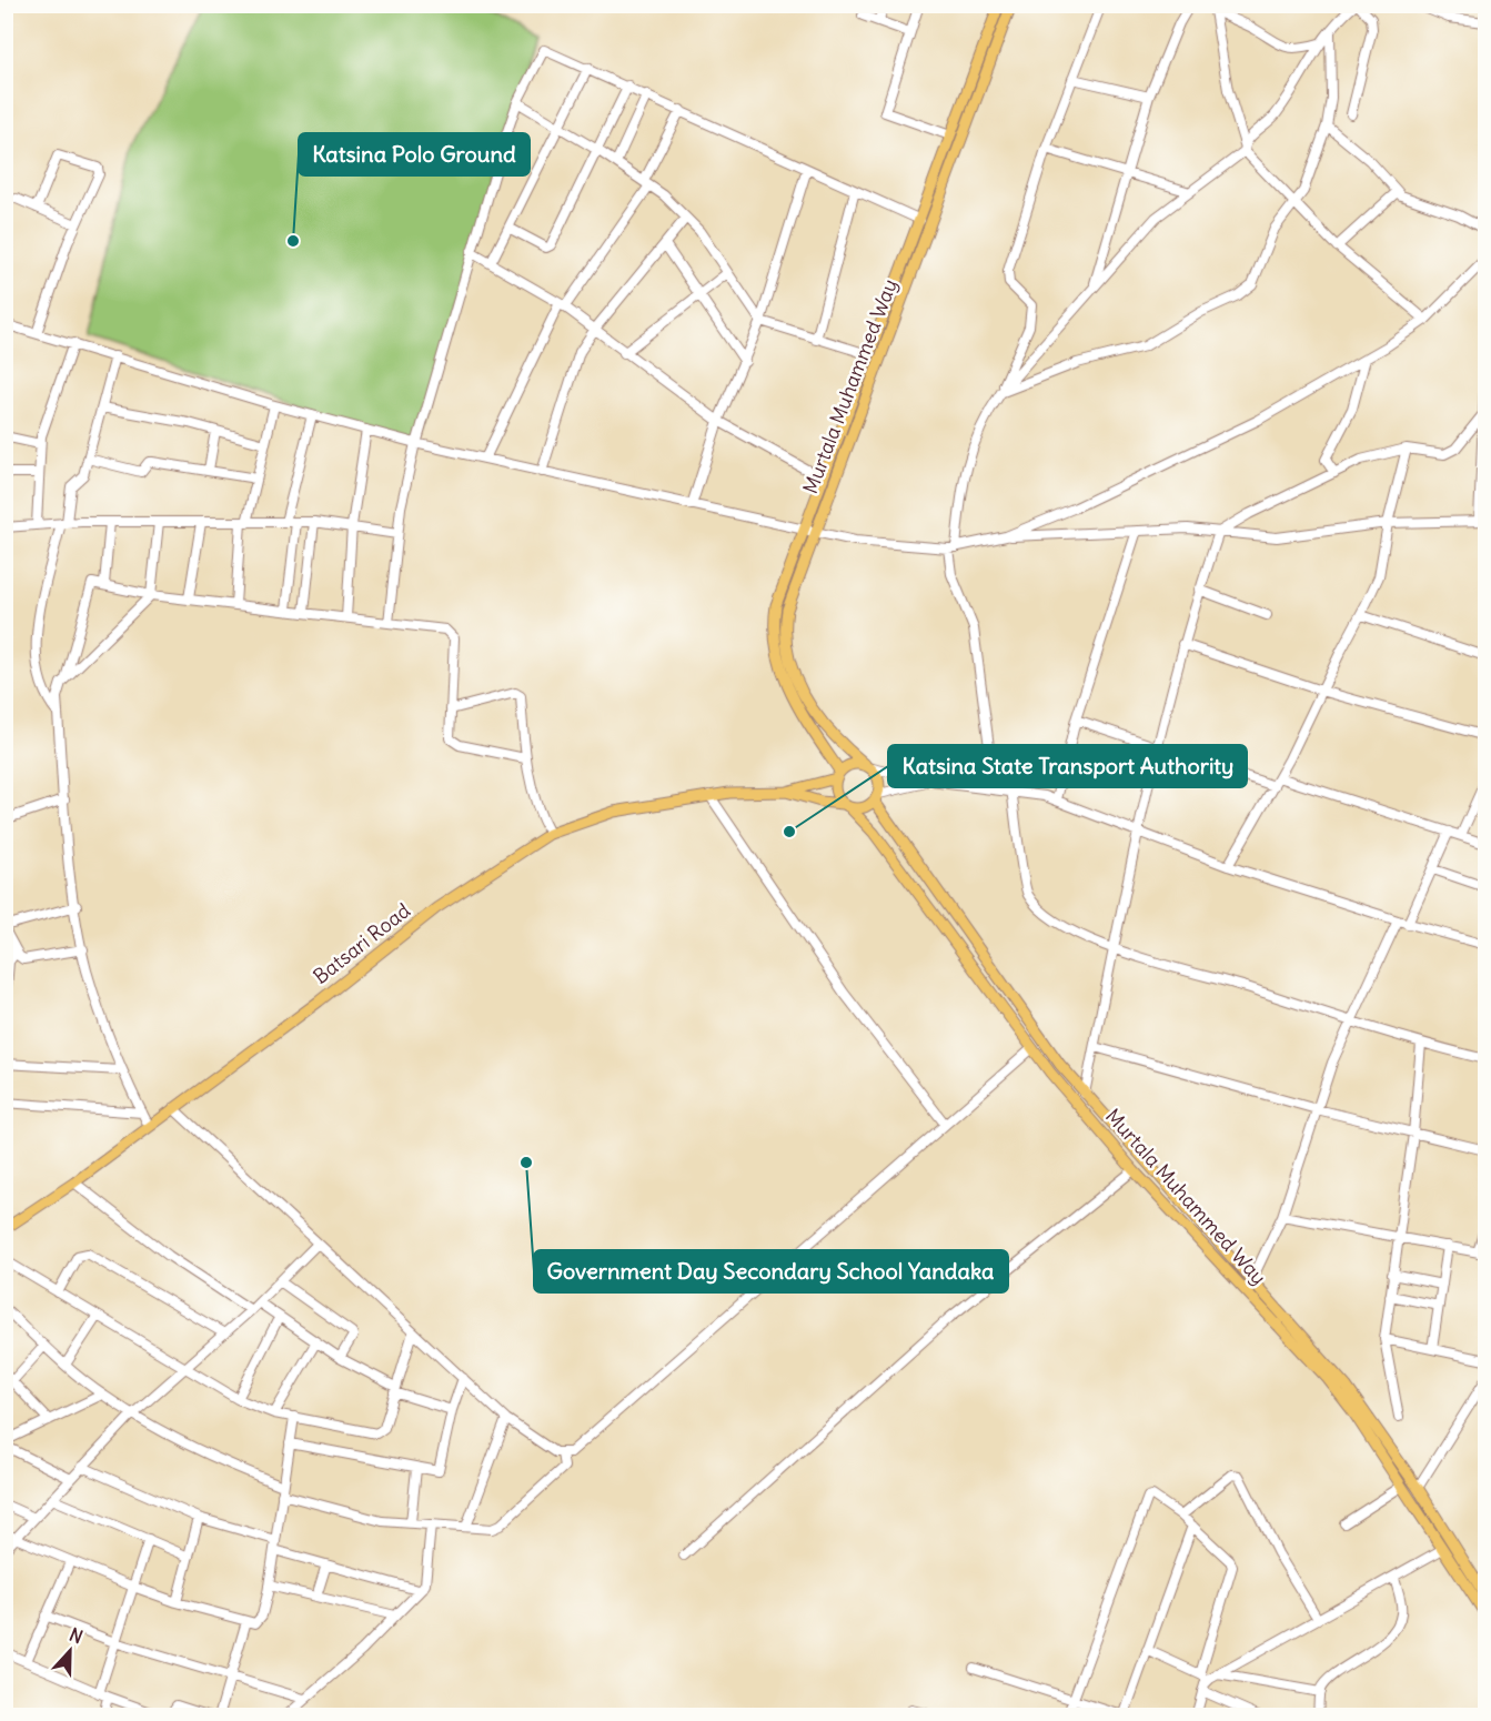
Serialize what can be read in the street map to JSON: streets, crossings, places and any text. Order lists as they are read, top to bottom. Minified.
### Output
{"streets":{"main road":["Murtala Muhammed Way","Batsari Road"]},"places":["Katsina Polo Ground","Katsina State Transport Authority","Government Day Secondary School Yandaka"],"north":"top"}
